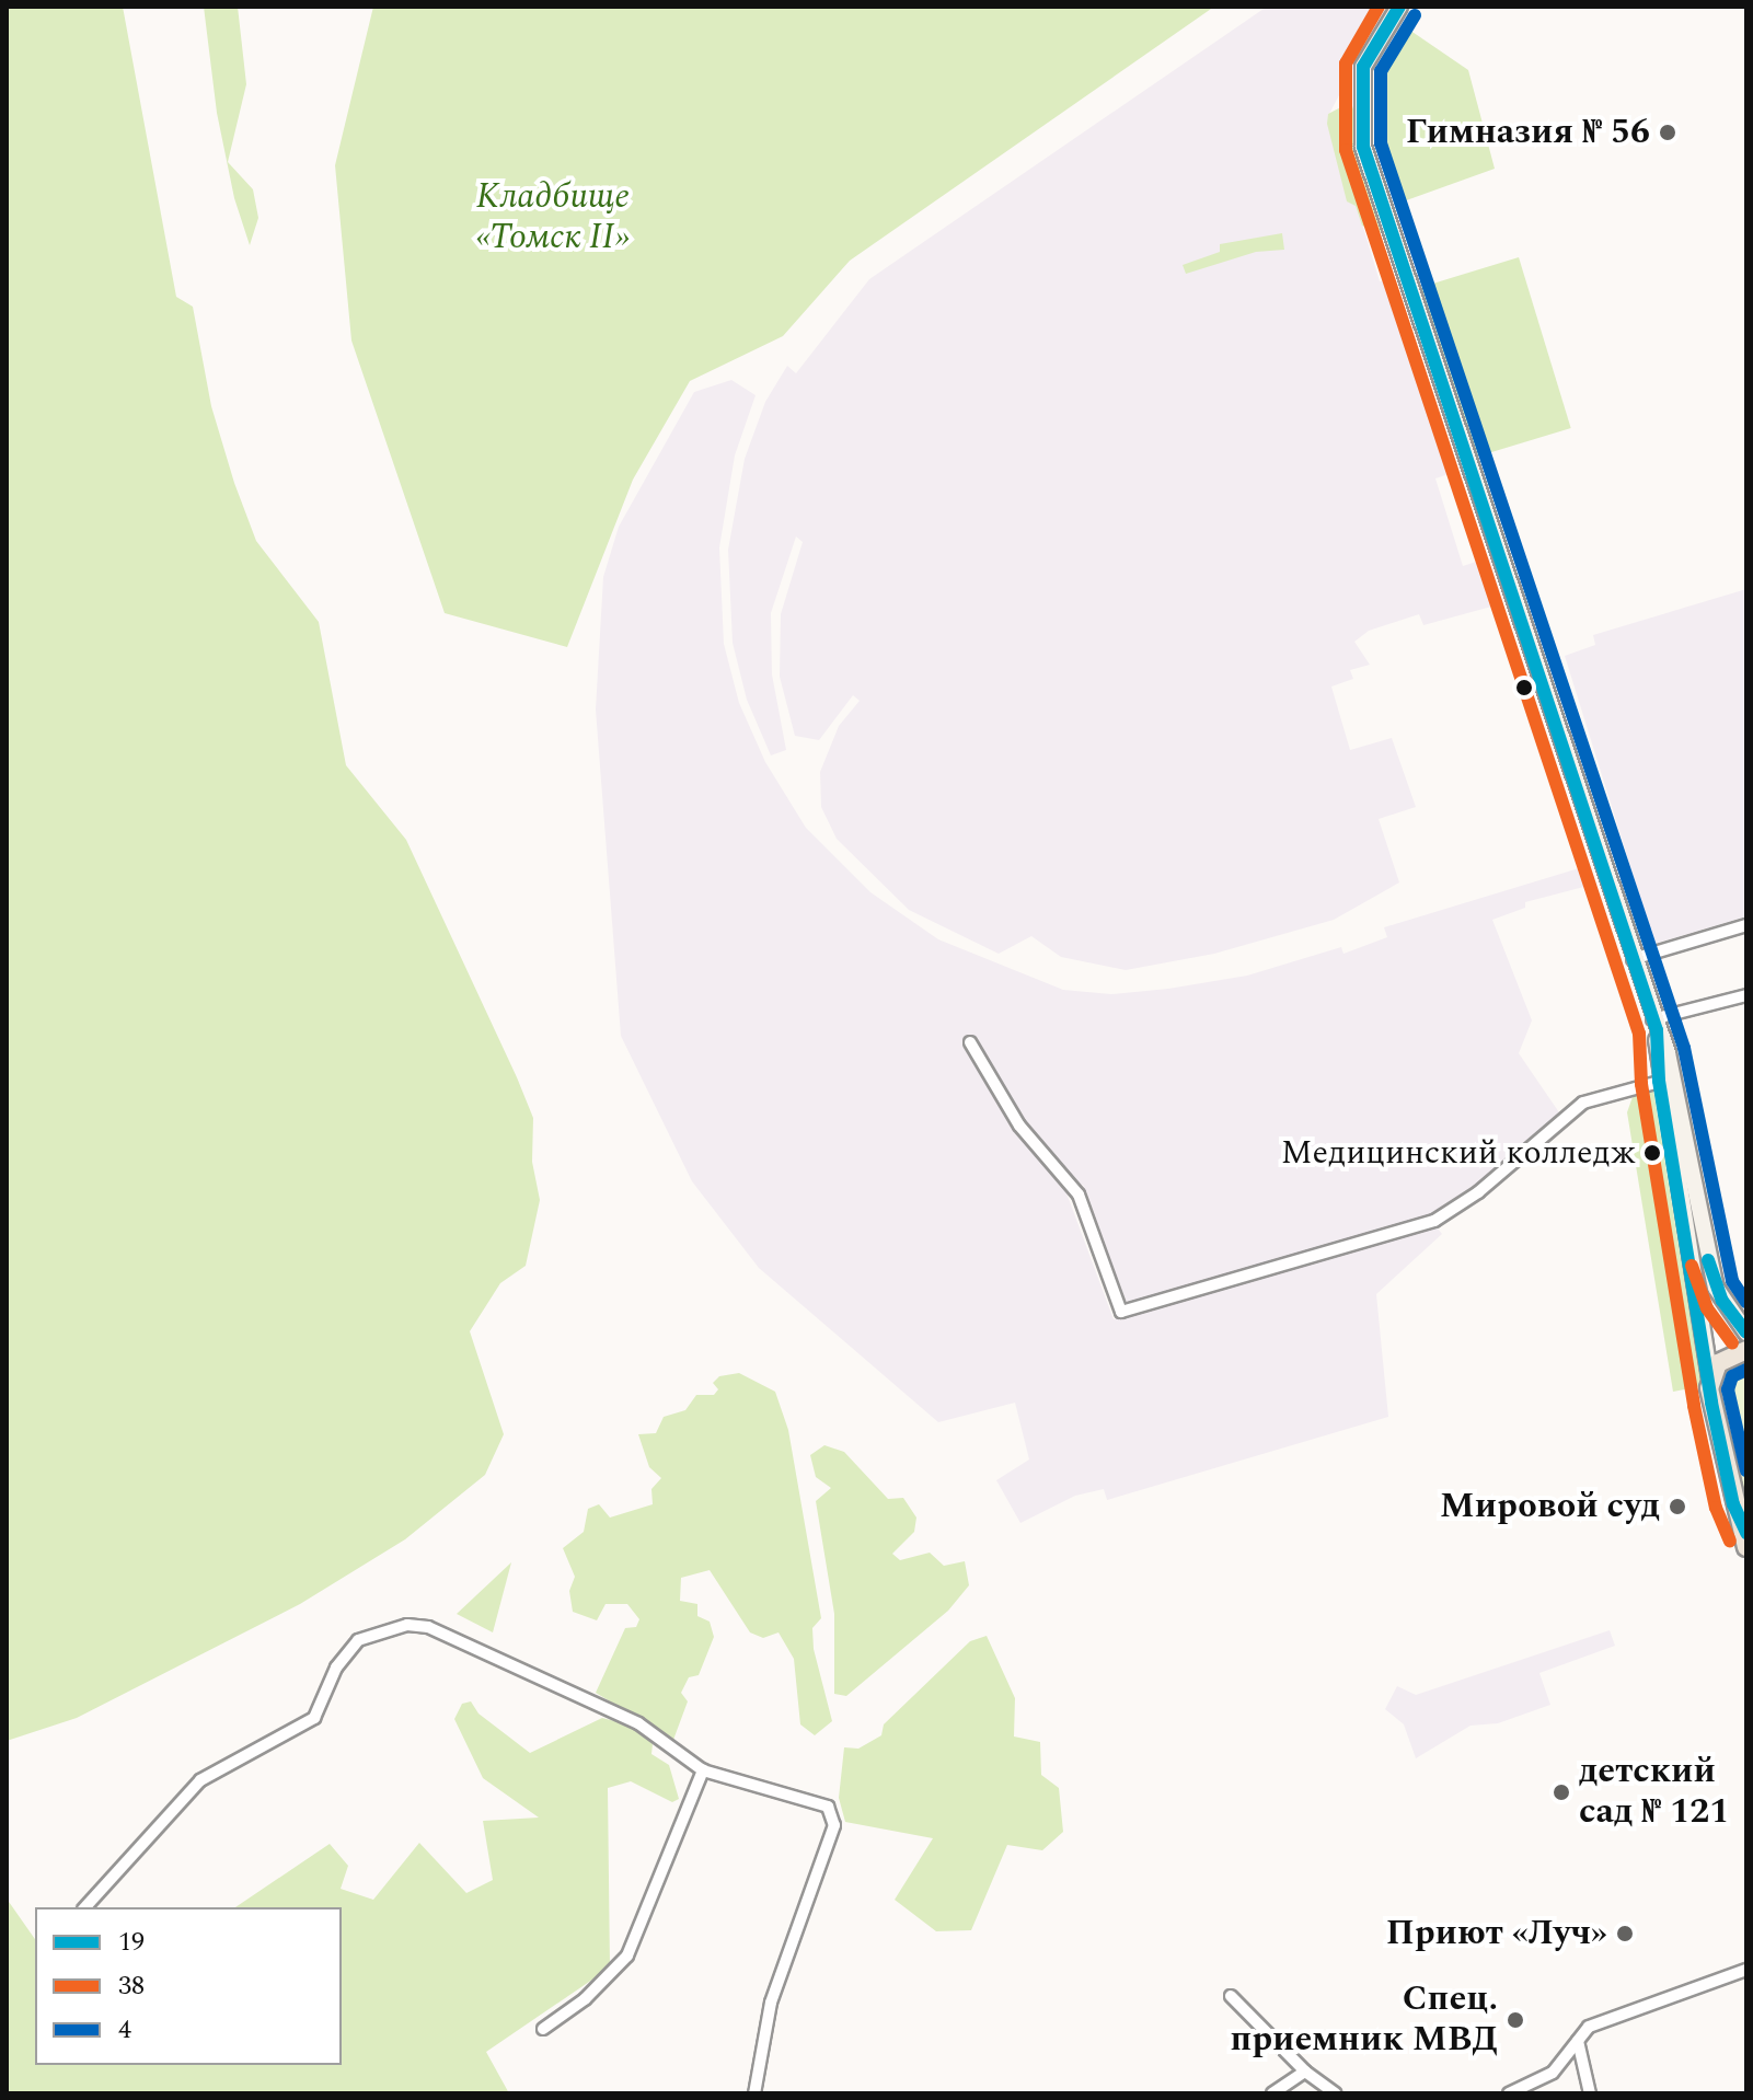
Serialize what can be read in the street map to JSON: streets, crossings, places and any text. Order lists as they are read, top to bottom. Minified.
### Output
{"parks":["Кладбище «Томск II»"],"places":["Гимназия № 56","Медицинский колледж","Мировой суд","детский сад № 121","Приют «Луч»","Спец. приемник МВД"],"lines":["transit line 19","transit line 38","transit line 4"],"legend":["19","38","4"]}
